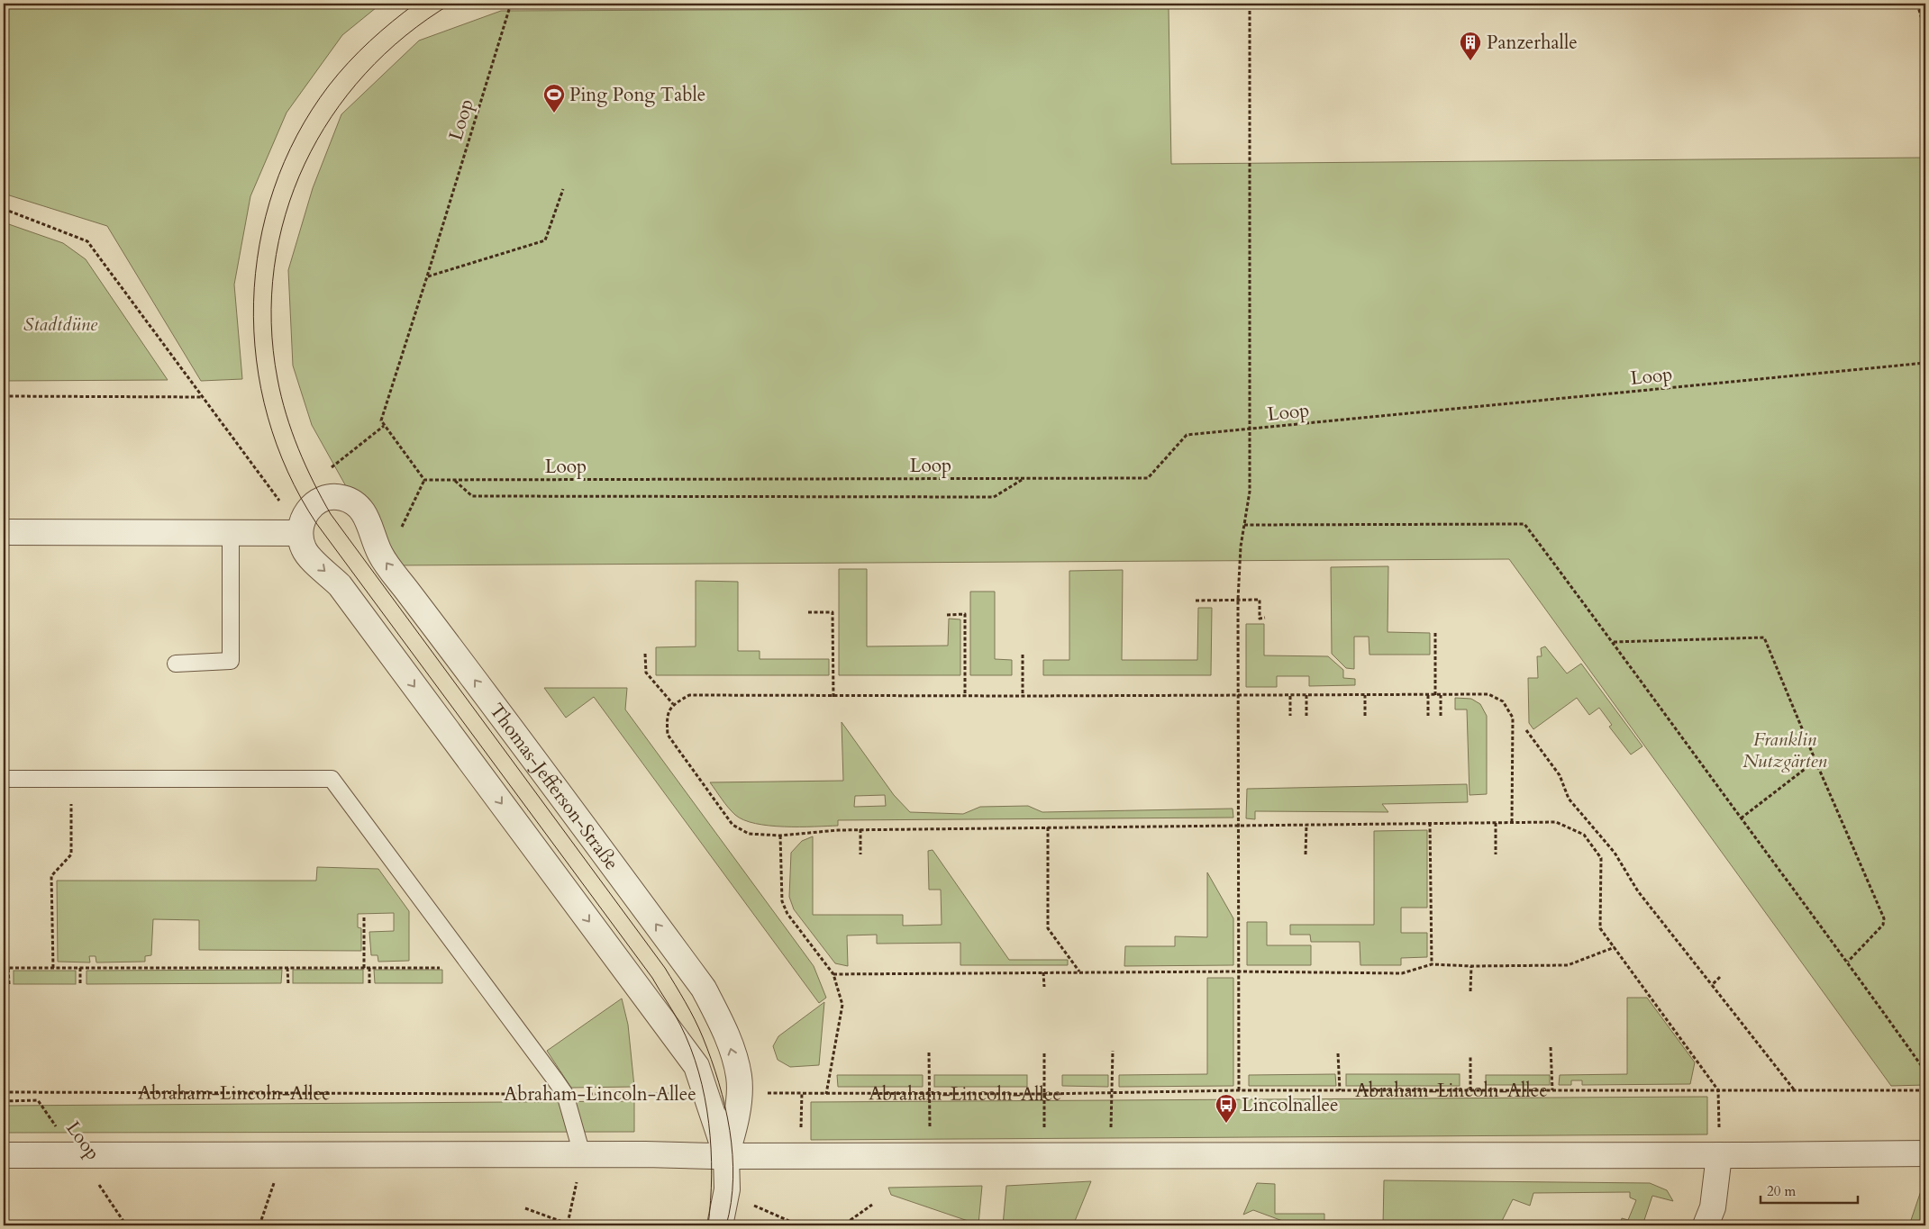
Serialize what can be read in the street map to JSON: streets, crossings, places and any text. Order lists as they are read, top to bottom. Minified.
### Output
{"streets":{"street":["Thomas-Jefferson-Straße"],"path":["Loop","Abraham-Lincoln-Allee"]},"crossings":[["Thomas-Jefferson-Straße","Abraham-Lincoln-Allee"]],"parks":["Stadtdüne","Franklin Nutzgärten"],"places":{"building":["Panzerhalle"],"sports":["Ping Pong Table"],"bus stop":["Lincolnallee"]},"scale_bar":"20 m"}
